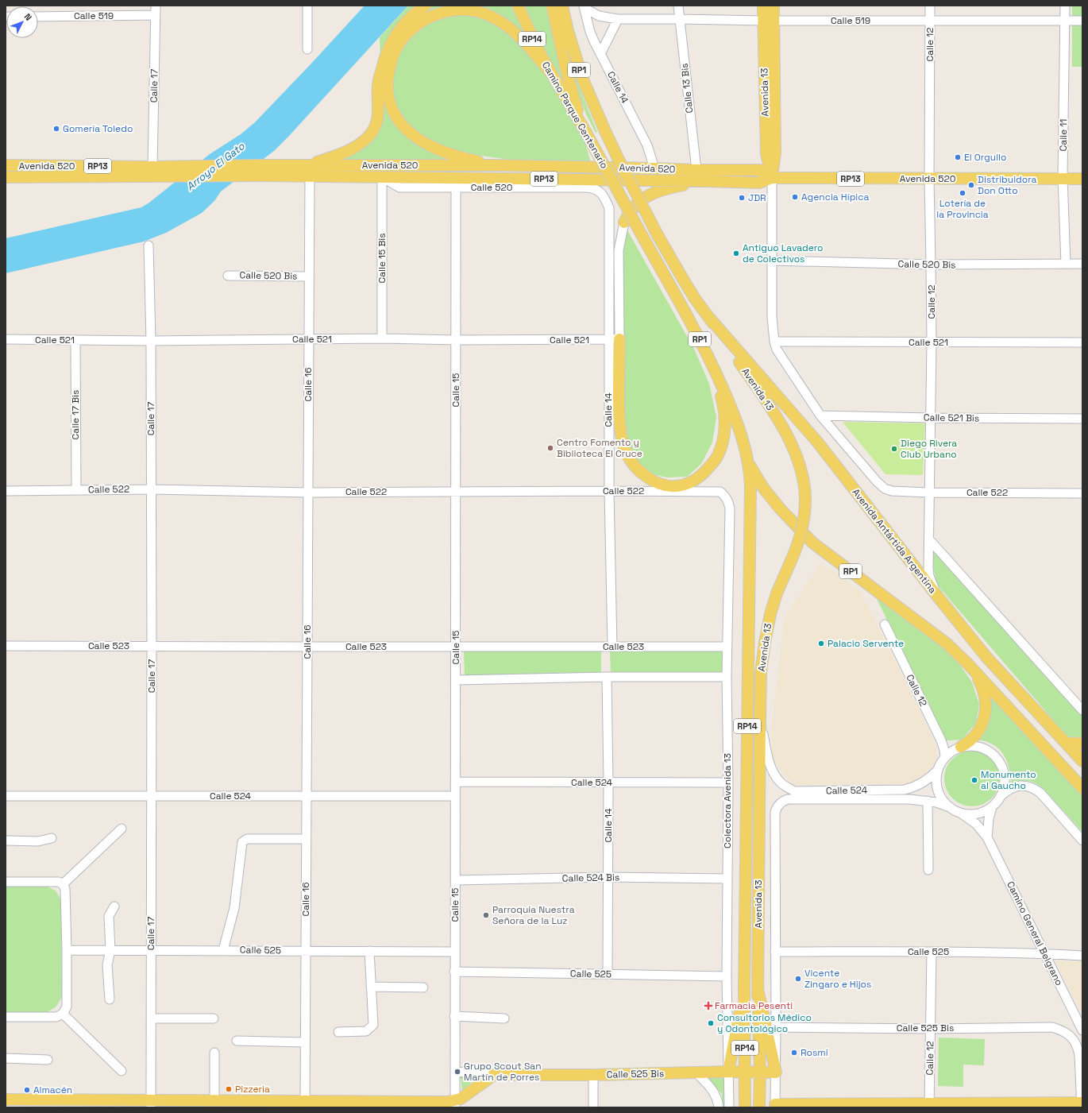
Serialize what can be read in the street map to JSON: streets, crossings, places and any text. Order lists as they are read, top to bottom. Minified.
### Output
{"streets":{"main road":["RP14","RP1","Avenida 13","Camino Parque Centenario","Avenida 520","RP13","Avenida Antártida Argentina","Calle 525 Bis"],"street":["Calle 519","Calle 12","Calle 17","Calle 14","Calle 13 Bis","Calle 11","Calle 520","Calle 15 Bis","Calle 520 Bis","Calle 521","Calle 16","Calle 15","Calle 17 Bis","Calle 521 Bis","Calle 522","Calle 523","Calle 524","Colectora Avenida 13","Calle 524 Bis","Camino General Belgrano","Calle 525"]},"crossings":[["Calle 519","Calle 12"],["Calle 519","Calle 17"],["Calle 519","Calle 14"],["Calle 519","Calle 13 Bis"],["Calle 519","Avenida 13"],["Calle 519","Calle 11"],["Calle 12","RP1"],["Calle 12","Avenida 520"],["Calle 12","Calle 520 Bis"],["Calle 12","Calle 521"],["Calle 12","Calle 521 Bis"],["Calle 12","Calle 522"],["Calle 12","Avenida Antártida Argentina"],["Calle 12","Calle 524"],["Calle 12","Camino General Belgrano"],["Calle 12","Calle 525"],["Calle 12","Calle 525 Bis"],["RP1","Avenida 13"],["RP1","Camino Parque Centenario"],["RP1","Calle 524"],["RP1","Camino General Belgrano"],["Calle 17","Avenida 520"],["Calle 17","Calle 521"],["Calle 17","Calle 522"],["Calle 17","Calle 523"],["Calle 17","Calle 524"],["Calle 17","Calle 525"],["Calle 14","Avenida 520"],["Calle 14","Calle 520"],["Calle 14","Calle 521"],["Calle 14","Calle 522"],["Calle 14","Calle 523"],["Calle 14","Calle 524"],["Calle 14","Calle 524 Bis"],["Calle 14","Calle 525"],["Calle 13 Bis","Avenida 520"],["Avenida 13","Camino Parque Centenario"],["Avenida 13","Avenida 520"],["Avenida 13","Calle 520 Bis"],["Avenida 13","Calle 521"],["Avenida 13","Avenida Antártida Argentina"],["Avenida 13","Calle 524"],["Avenida 13","Calle 525 Bis"],["Calle 11","Avenida 520"],["Calle 11","Calle 520 Bis"],["Avenida 520","Calle 520"],["Avenida 520","Calle 15 Bis"],["Avenida 520","Calle 16"],["Calle 520","Calle 15 Bis"],["Calle 520","Calle 15"],["Calle 15 Bis","Calle 521"],["Calle 520 Bis","Calle 16"],["Calle 521","Calle 16"],["Calle 521","Calle 15"],["Calle 521","Calle 17 Bis"],["Calle 16","Calle 522"],["Calle 16","Calle 523"],["Calle 16","Calle 524"],["Calle 16","Calle 525"],["Calle 15","Calle 522"],["Calle 15","Calle 523"],["Calle 15","Calle 524"],["Calle 15","Calle 524 Bis"],["Calle 15","Calle 525"],["Calle 15","Calle 525 Bis"],["Calle 17 Bis","Calle 522"],["Calle 521 Bis","Calle 522"],["Calle 522","Colectora Avenida 13"],["Calle 523","Colectora Avenida 13"],["Calle 524","Colectora Avenida 13"],["Calle 524","Camino General Belgrano"],["Calle 524","Calle 525"],["Colectora Avenida 13","Calle 524 Bis"],["Colectora Avenida 13","Calle 525"],["Colectora Avenida 13","Calle 525 Bis"],["Camino General Belgrano","Calle 525"]],"water":["Arroyo El Gato"],"places":{"other":["Gomería Toledo","El Orgullo","Distribuidora Don Otto","Lotería de la Provincia","Agencia Hípica","JDR","Antiguo Lavadero de Colectivos","Centro Fomento y Biblioteca El Cruce","Diego Rivera Club Urbano","Palacio Servente","Monumento al Gaucho","Parroquia Nuestra Señora de la Luz","Vicente Zingaro e Hijos","Consultorios Médico y Odontológico","Rosmi","Grupo Scout San Martín de Porres","Pizzeria","Almacén"],"health":["Farmacia Pesenti"]},"north":"top right"}
